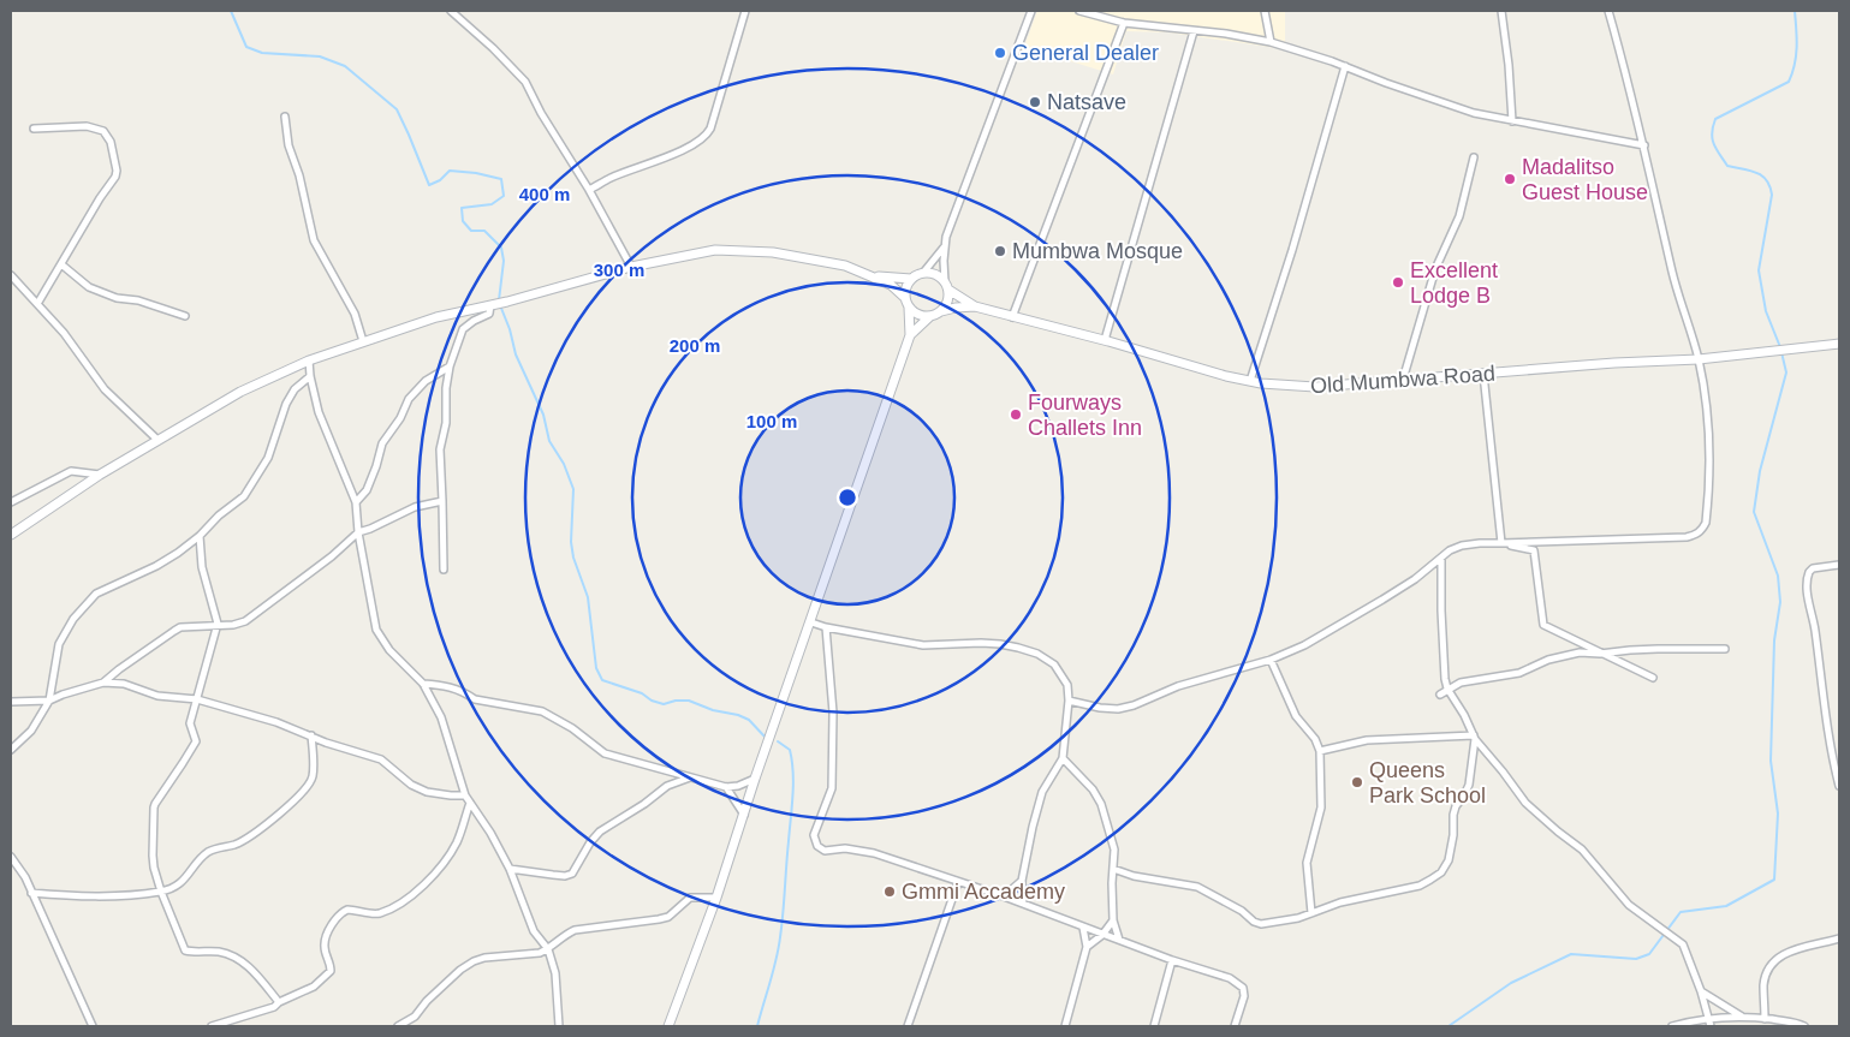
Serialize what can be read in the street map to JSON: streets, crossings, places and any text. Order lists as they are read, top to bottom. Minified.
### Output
{"streets":{"main road":["Old Mumbwa Road"]},"places":["General Dealer","Natsave","Madalitso Guest House","Mumbwa Mosque","Excellent Lodge B","Fourways Challets Inn","Queens Park School","Gmmi Accademy"],"rings":["400 m","300 m","200 m","100 m"]}
